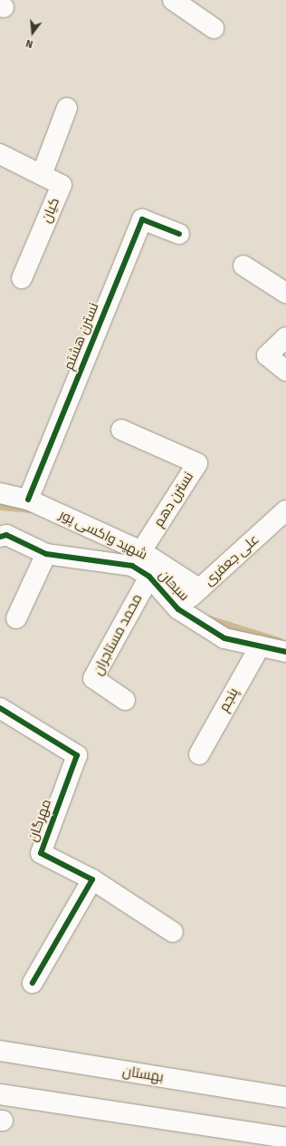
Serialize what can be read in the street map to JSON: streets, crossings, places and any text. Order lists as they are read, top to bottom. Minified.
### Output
{"streets":{"street":["کیان","نسترن هشتم","نسترن دهم","شهید واکسی پور","علی جعفری","سبحان","محمد مستاجران","پنجم","مهرگان","بهستان"]},"crossings":[["نسترن هشتم","شهید واکسی پور"],["نسترن دهم","شهید واکسی پور"],["شهید واکسی پور","علی جعفری"],["علی جعفری","سبحان"],["سبحان","محمد مستاجران"],["سبحان","پنجم"]],"north":"bottom"}
